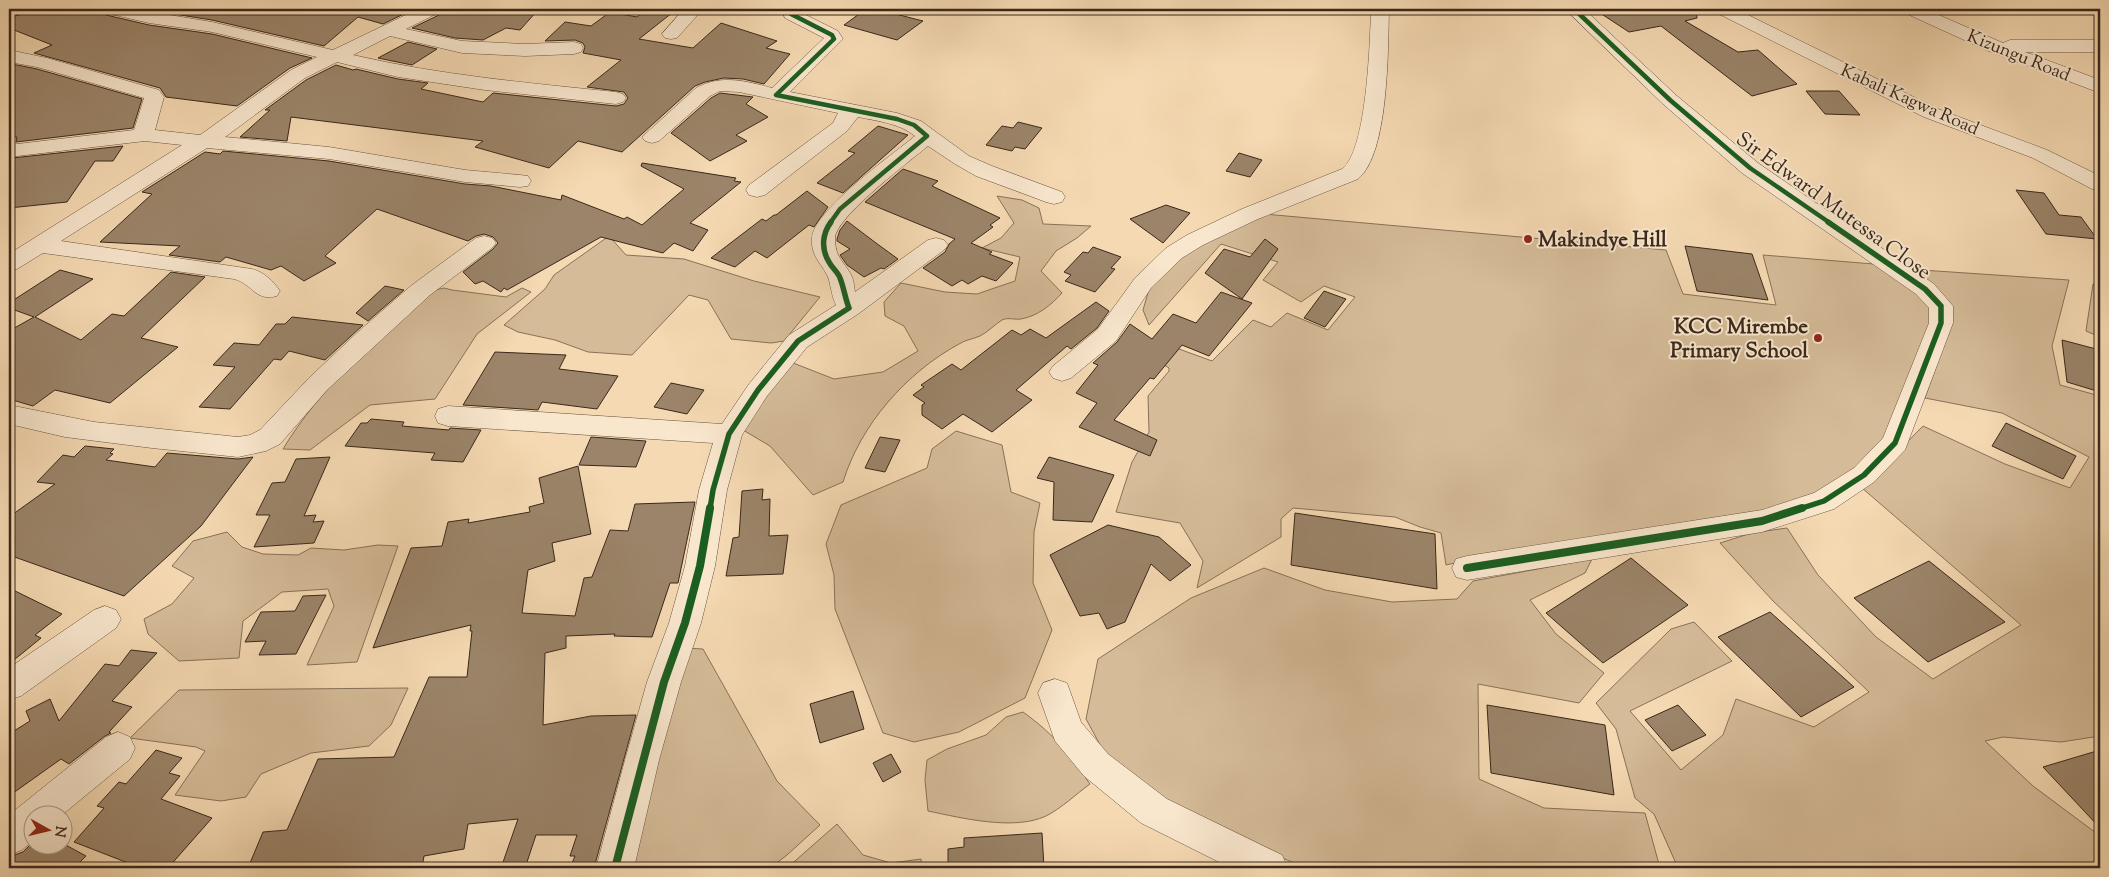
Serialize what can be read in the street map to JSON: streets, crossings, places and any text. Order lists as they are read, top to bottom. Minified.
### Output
{"streets":{"street":["Kizungu Road","Kabali Kagwa Road","Sir Edward Mutessa Close"]},"places":["Makindye Hill","KCC Mirembe Primary School"],"north":"right"}
